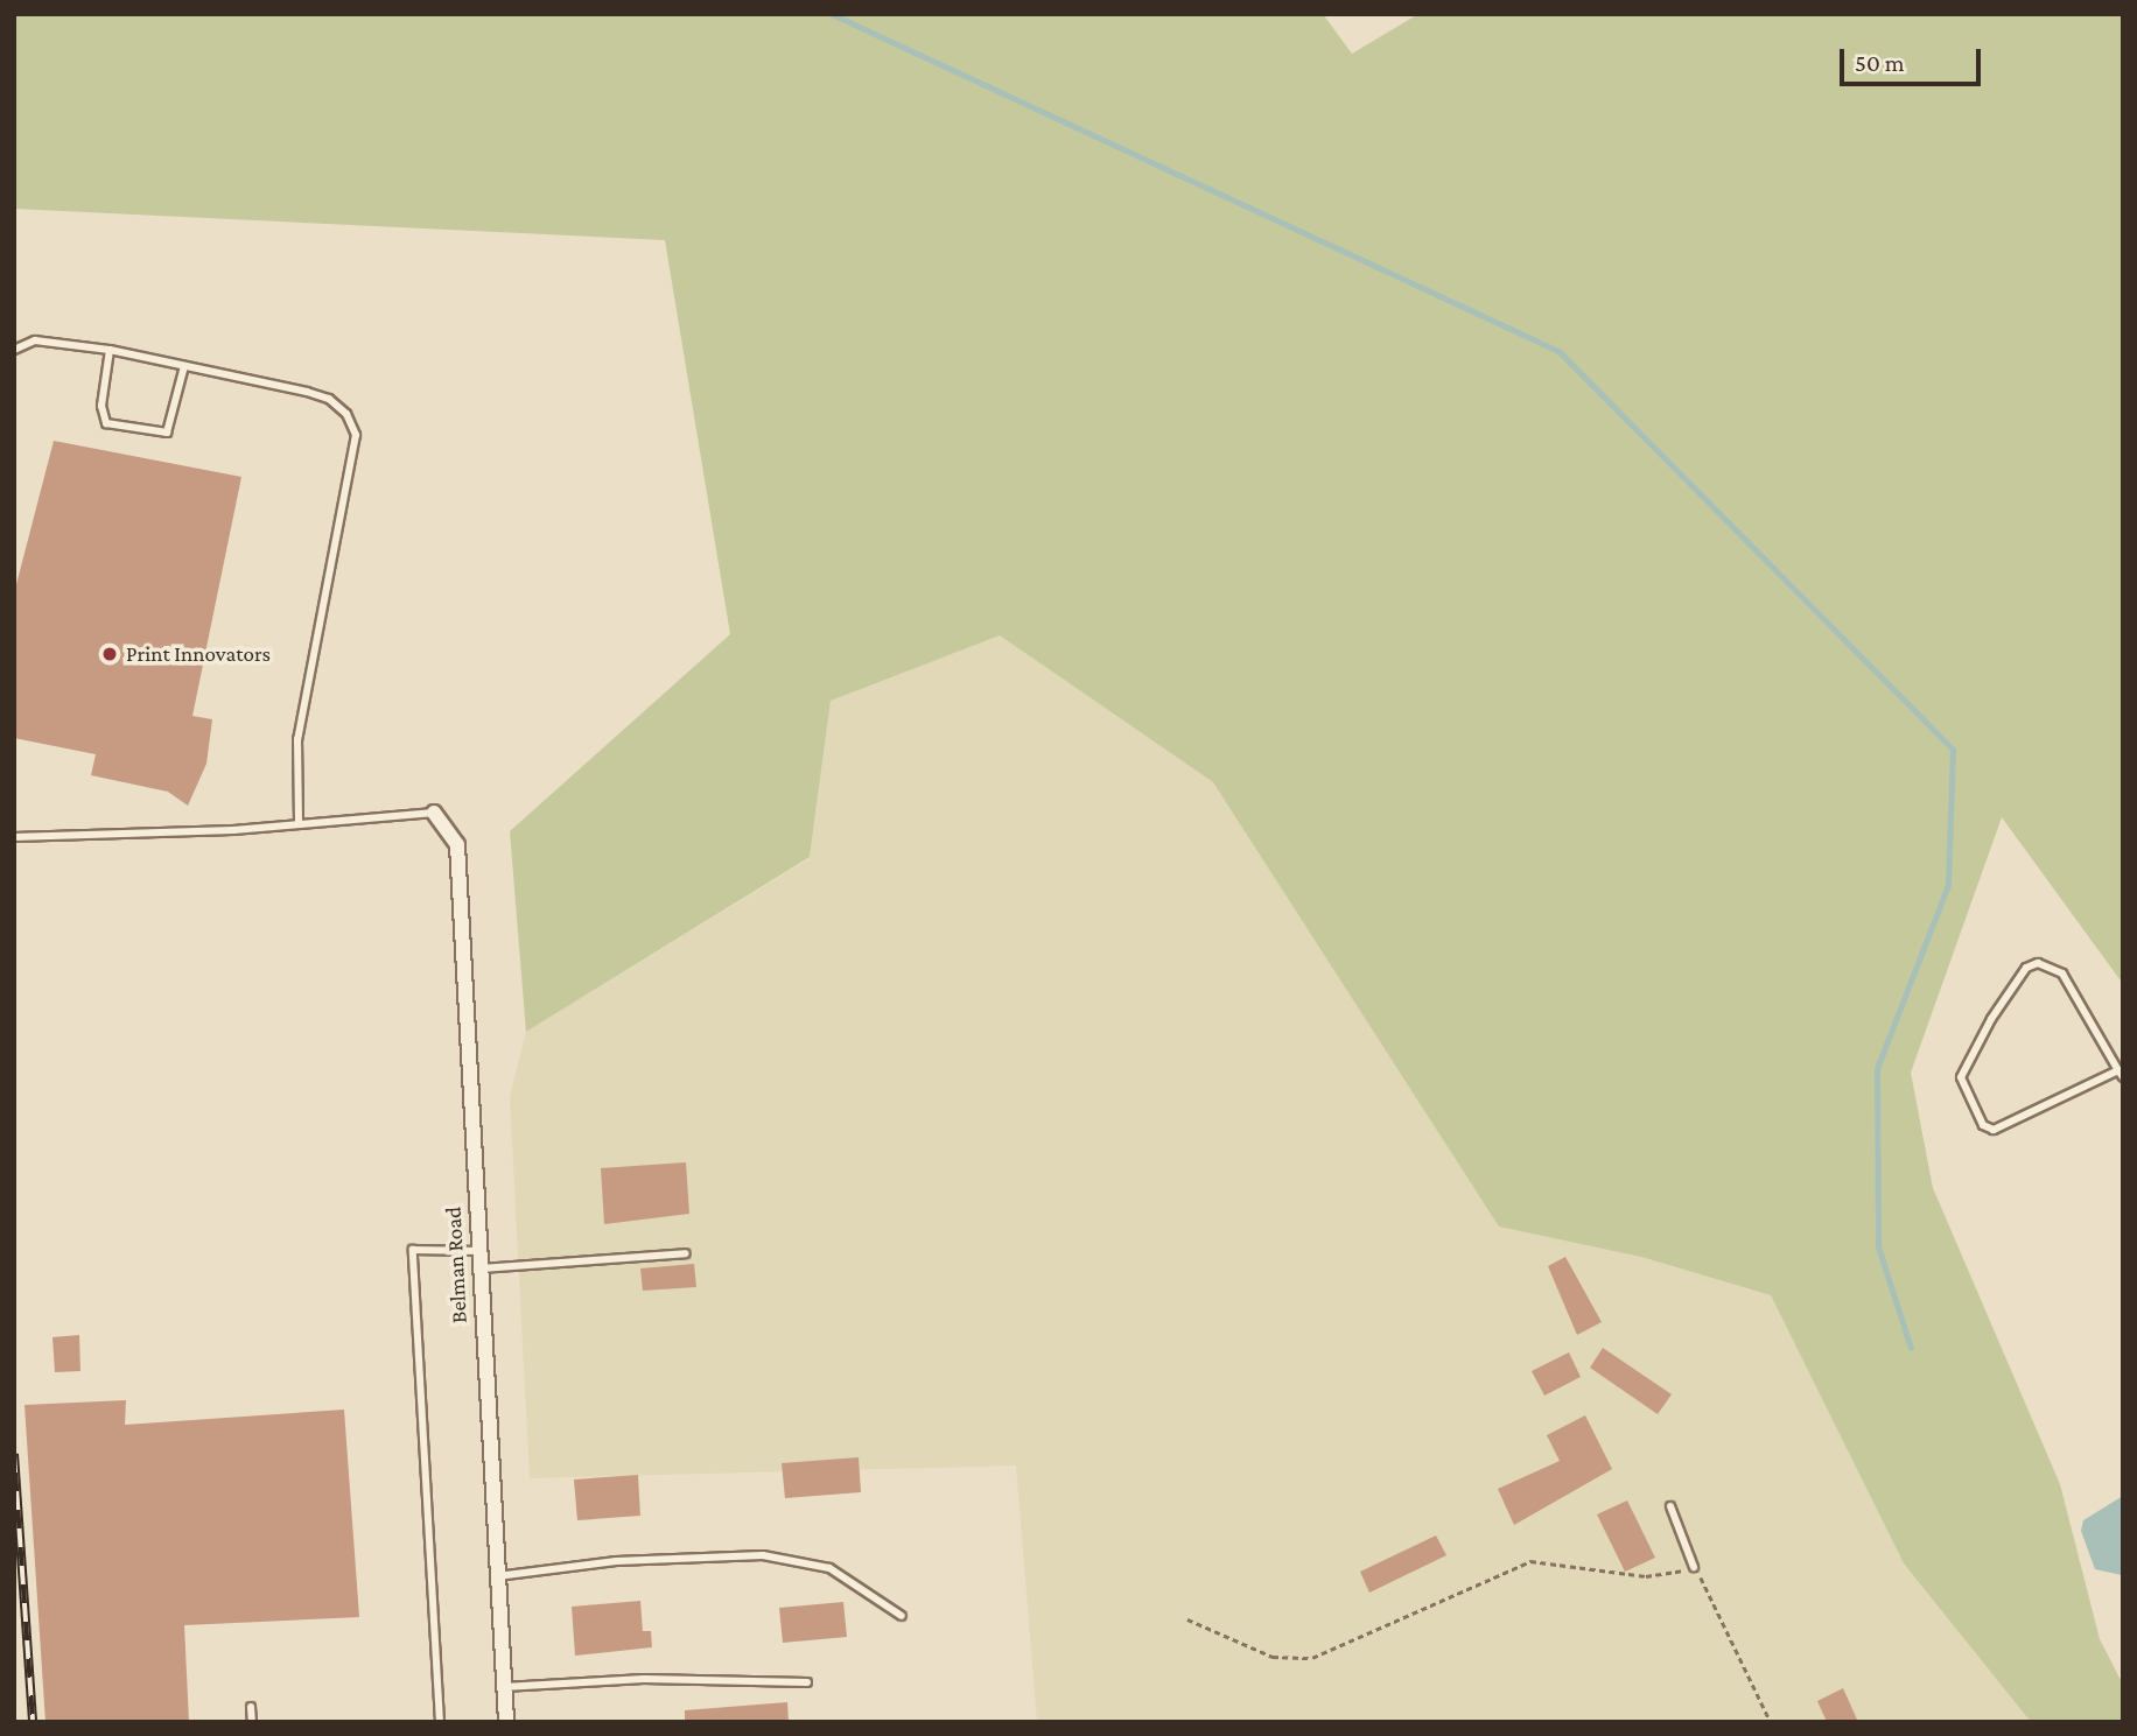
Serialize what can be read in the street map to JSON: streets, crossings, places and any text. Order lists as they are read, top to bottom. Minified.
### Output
{"streets":{"street":["Belman Road"]},"places":["Print Innovators"],"scale_bar":"50 m"}
